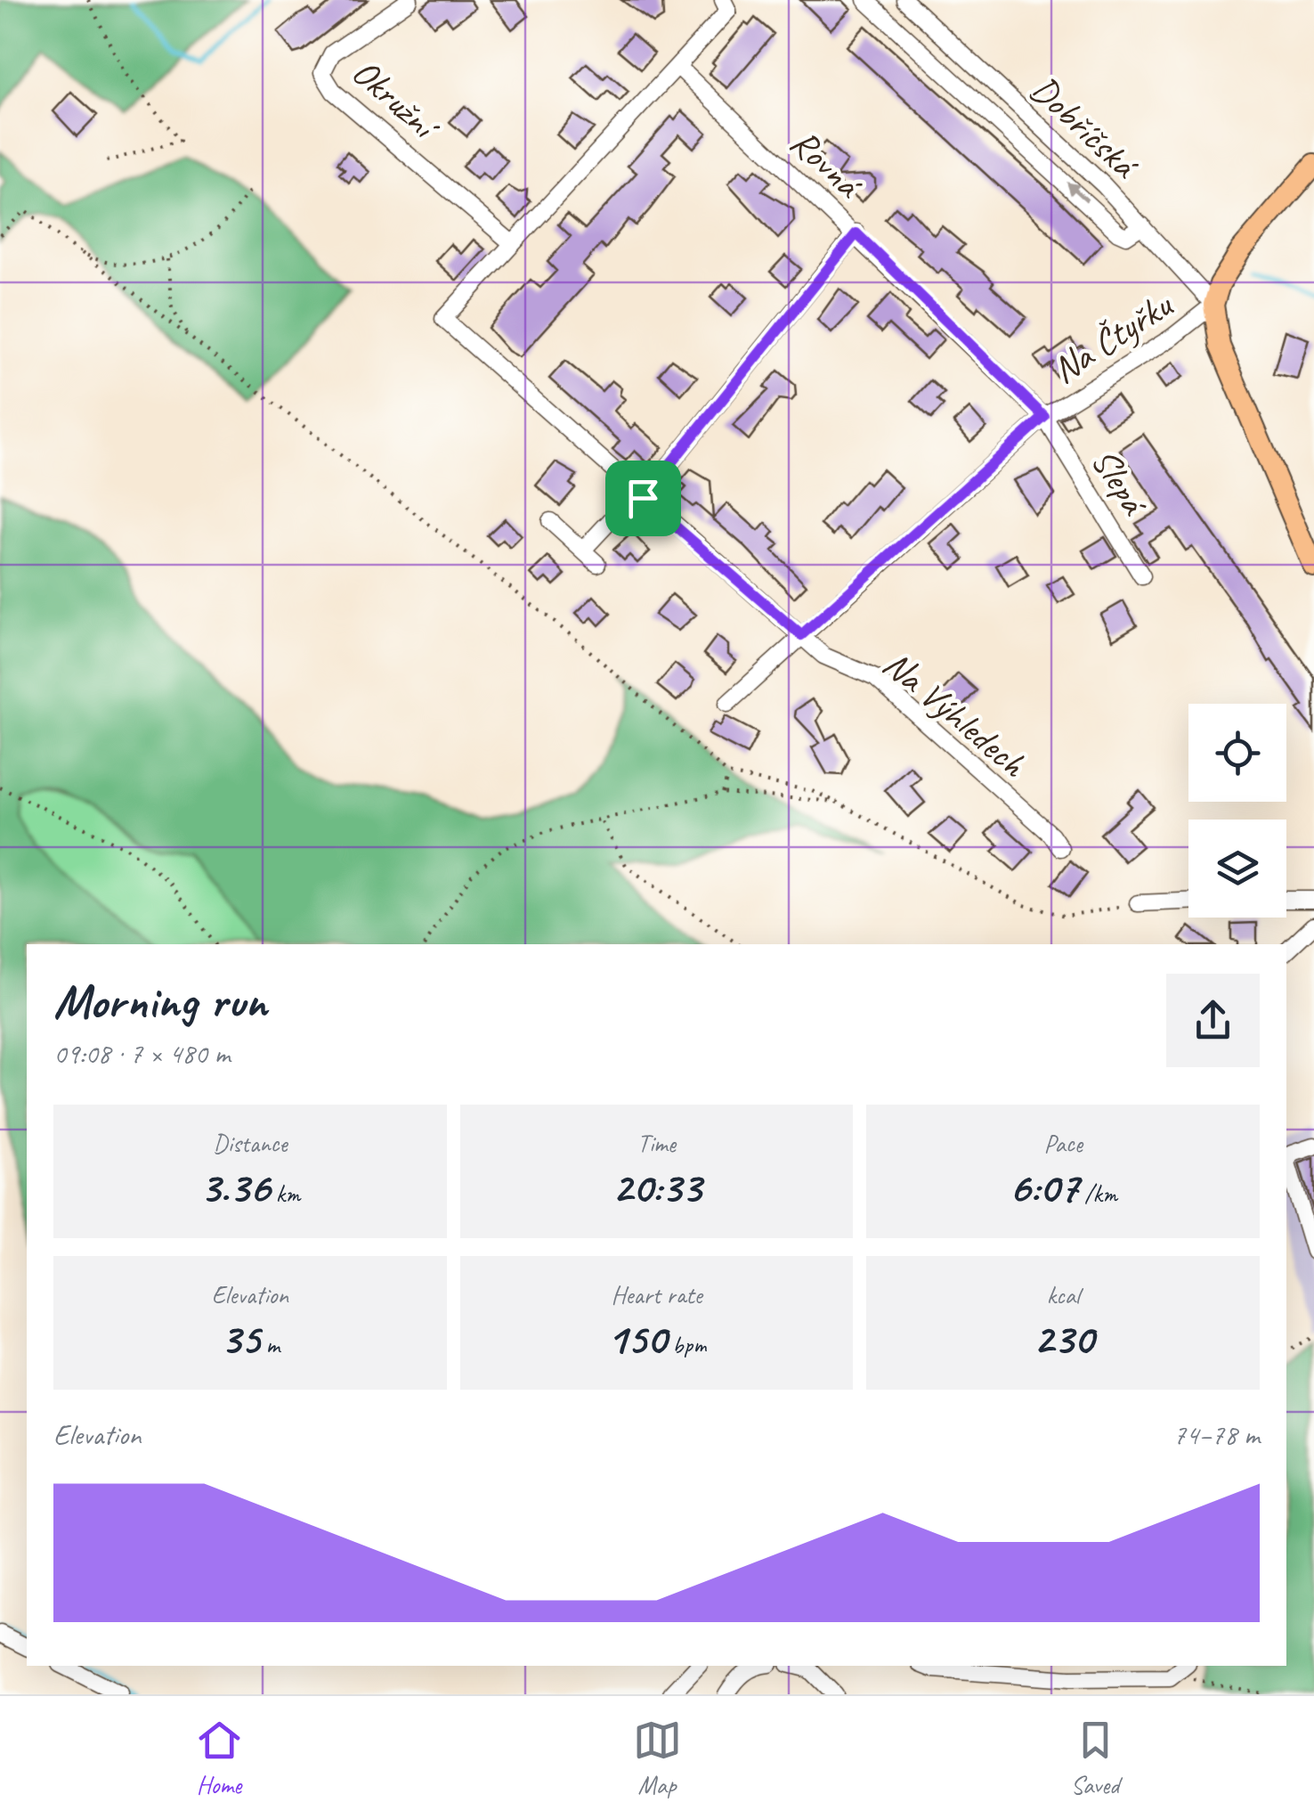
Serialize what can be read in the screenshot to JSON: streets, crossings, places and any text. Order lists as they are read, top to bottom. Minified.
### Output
{"streets":{"street":["Okružní","Dobříčská","Rovná","Na Čtyřku","Slepá","Na Výhledech"]},"crossings":[["Dobříčská","Na Čtyřku"],["Rovná","Na Čtyřku"],["Rovná","Slepá"],["Na Čtyřku","Slepá"],["Na Čtyřku","Na Výhledech"]],"page":{"heading":["Morning run","09:08 · 7 × 480 m"],"stats":[["Distance","3.36 km"],["Time","20:33"],["Pace","6:07 /km"],["Elevation","35 m"],["Heart rate","150 bpm"],["kcal","230"]],"chart":["Elevation","74–78 m"],"tabs":["Home","Map","Saved"]}}
